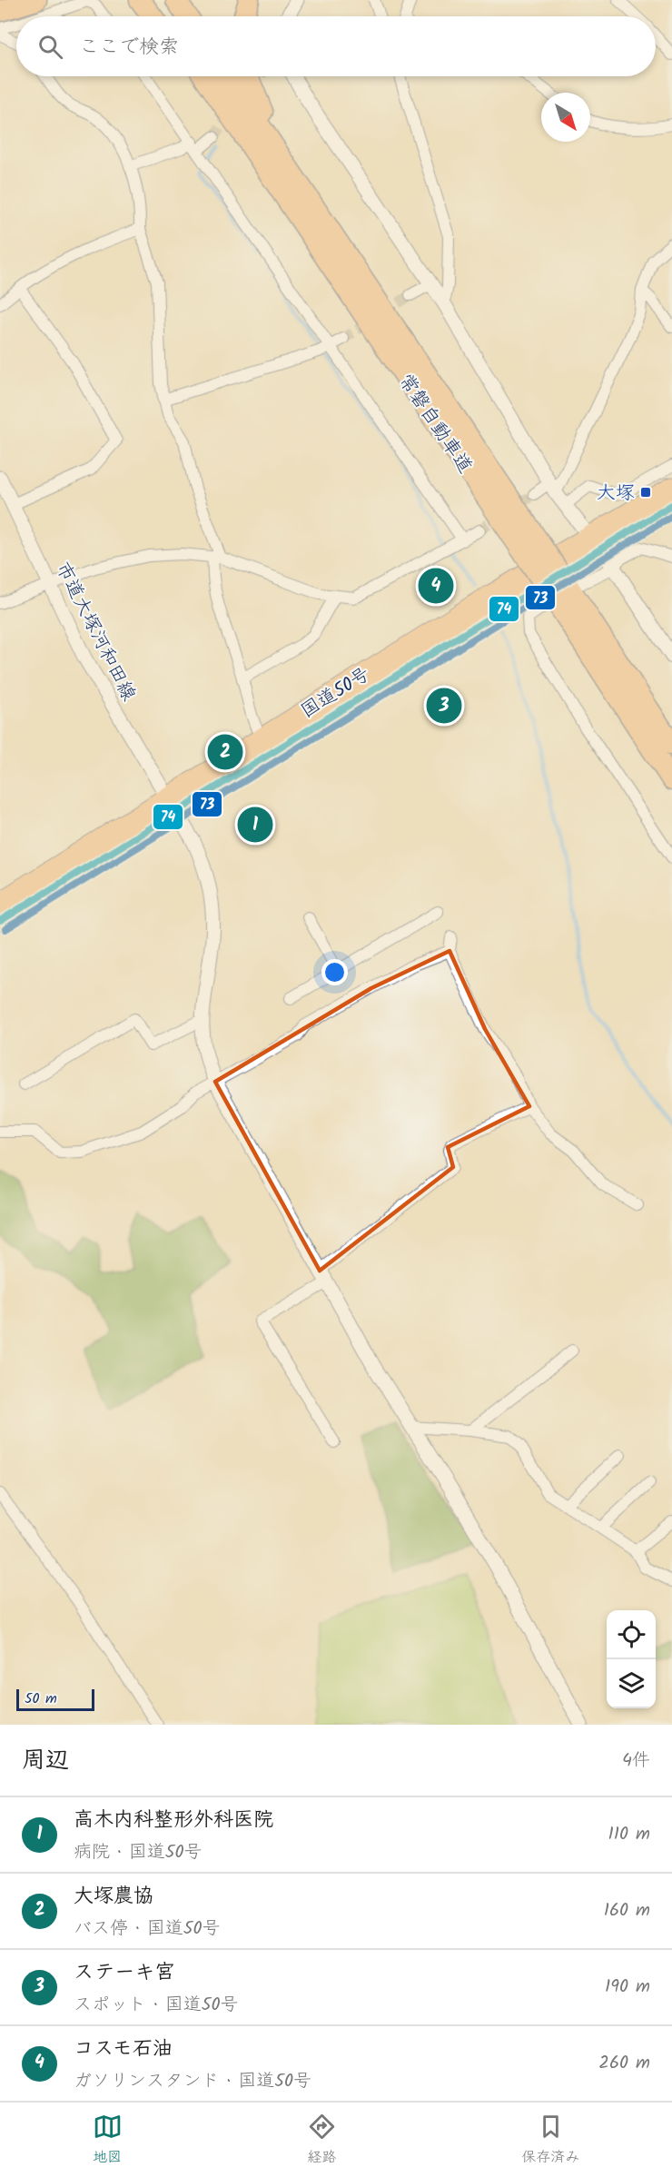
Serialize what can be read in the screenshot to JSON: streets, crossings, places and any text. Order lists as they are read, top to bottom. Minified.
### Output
{"streets":{"highway":["常磐自動車道","国道50号"],"street":["市道大塚河和田線"]},"crossings":[["市道大塚河和田線","国道50号"]],"places":{"transit":["大塚"]},"lines":["transit line 74","transit line 73"],"scale_bar":"50 m","north":"bottom right","page":{"search":"ここで検索","pins":["4","3","2","1"],"scale":"50 m","heading":["周辺","4件"],"list":[{"mark":"1","name":"高木内科整形外科医院","note":"病院 · 国道50号","value":"110 m"},{"mark":"2","name":"大塚農協","note":"バス停 · 国道50号","value":"160 m"},{"mark":"3","name":"ステーキ宮","note":"スポット · 国道50号","value":"190 m"},{"mark":"4","name":"コスモ石油","note":"ガソリンスタンド · 国道50号","value":"260 m"}],"nav":["地図","経路","保存済み"]}}
